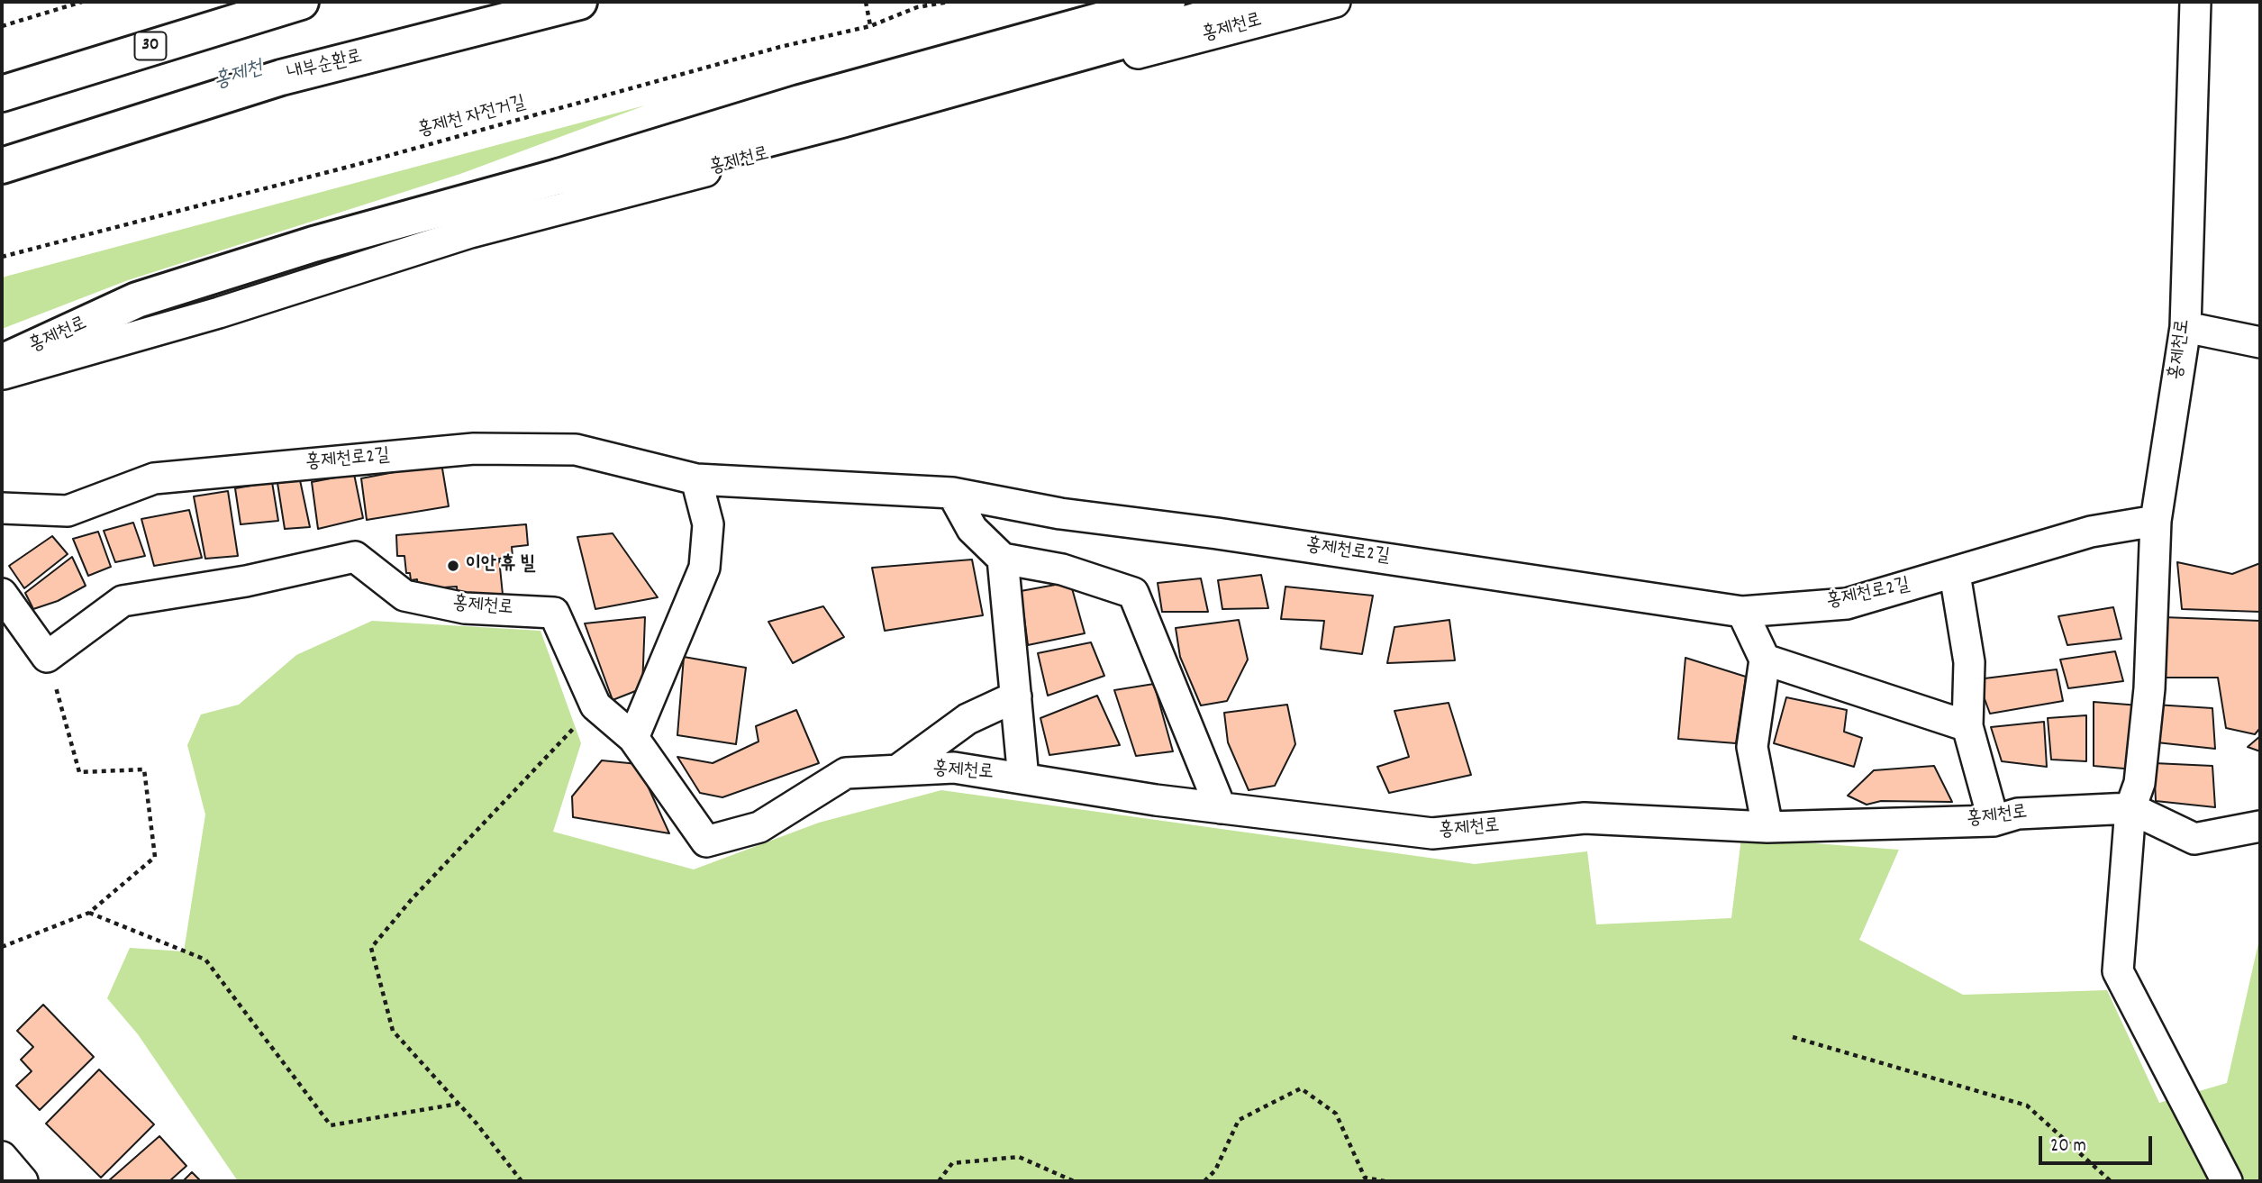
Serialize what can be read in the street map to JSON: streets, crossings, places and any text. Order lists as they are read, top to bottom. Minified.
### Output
{"streets":{"main road":["홍제천로","30","내부순환로"],"street":["홍제천로2길"],"path":["홍제천 자전거길"]},"crossings":[["홍제천로","홍제천로2길"]],"water":["홍제천"],"places":["이안 휴 빌"],"scale_bar":"20 m"}
